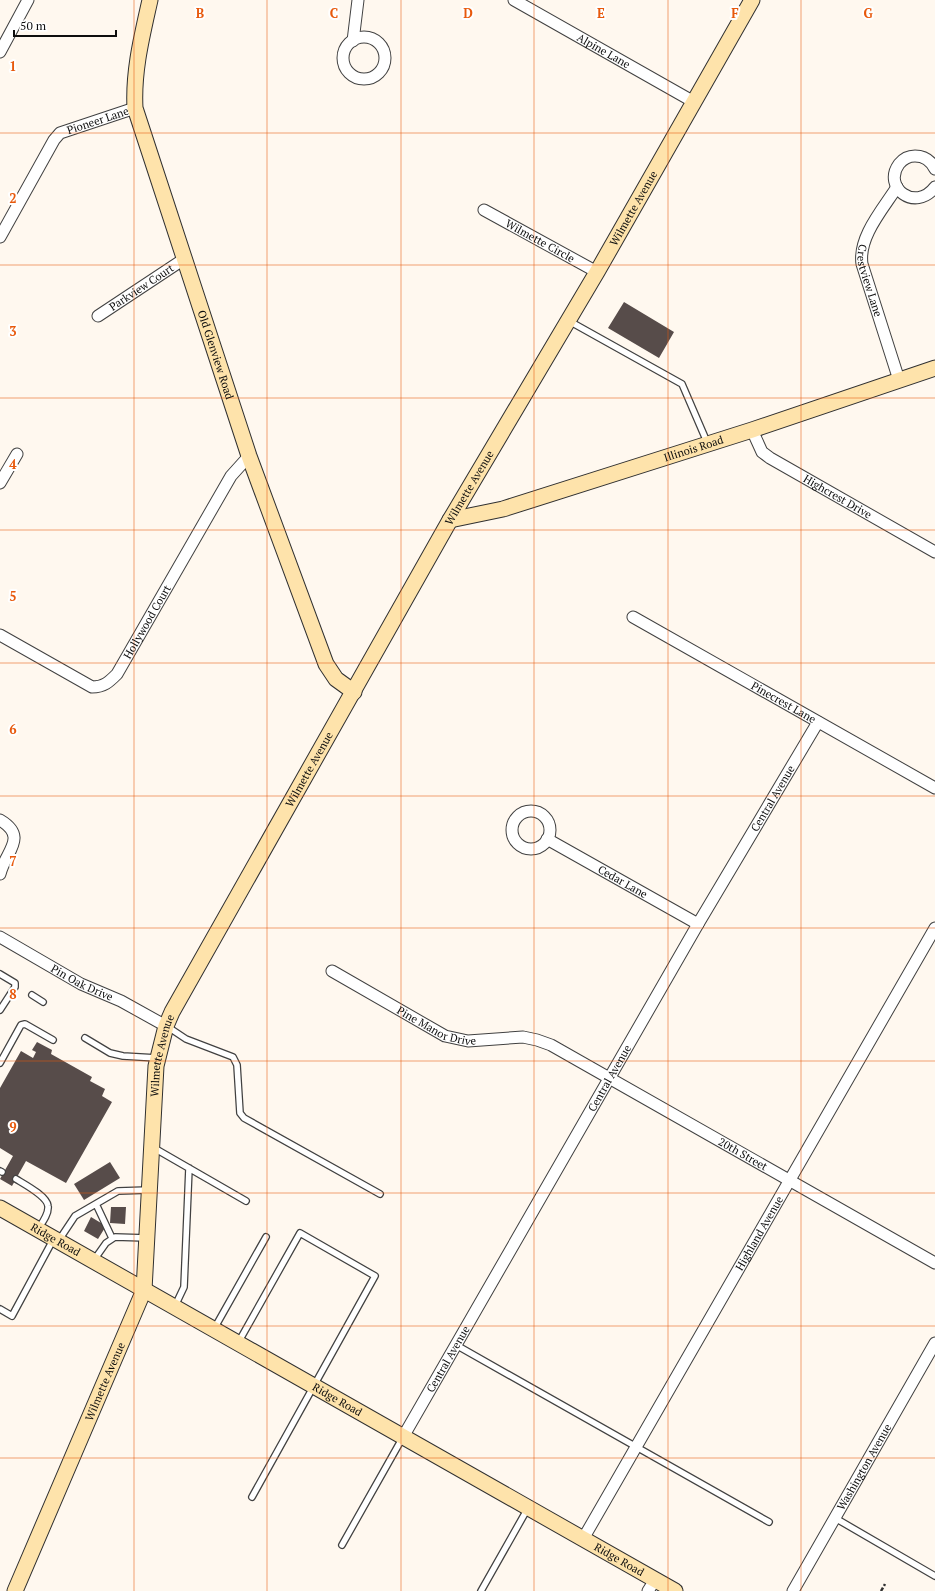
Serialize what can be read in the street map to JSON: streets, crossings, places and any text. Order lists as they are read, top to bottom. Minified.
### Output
{"streets":{"street":["Alpine Lane","Pioneer Lane","Wilmette Avenue","Wilmette Circle","Crestview Lane","Parkview Court","Old Glenview Road","Illinois Road","Highcrest Drive","Hollywood Court","Pinecrest Lane","Central Avenue","Cedar Lane","Pin Oak Drive","Pine Manor Drive","20th Street","Highland Avenue","Ridge Road","Washington Avenue"]},"crossings":[["Alpine Lane","Wilmette Avenue"],["Pioneer Lane","Old Glenview Road"],["Wilmette Avenue","Wilmette Circle"],["Wilmette Avenue","Old Glenview Road"],["Wilmette Avenue","Illinois Road"],["Wilmette Avenue","Pin Oak Drive"],["Wilmette Avenue","Ridge Road"],["Crestview Lane","Illinois Road"],["Parkview Court","Old Glenview Road"],["Old Glenview Road","Hollywood Court"],["Illinois Road","Highcrest Drive"],["Pinecrest Lane","Central Avenue"],["Central Avenue","Cedar Lane"],["Central Avenue","20th Street"],["Central Avenue","Ridge Road"],["Pine Manor Drive","20th Street"],["20th Street","Highland Avenue"],["Highland Avenue","Ridge Road"]],"scale_bar":"50 m","grid":{"columns":["B","C","D","E","F","G"],"rows":["1","2","3","4","5","6","7","8","9"]}}
